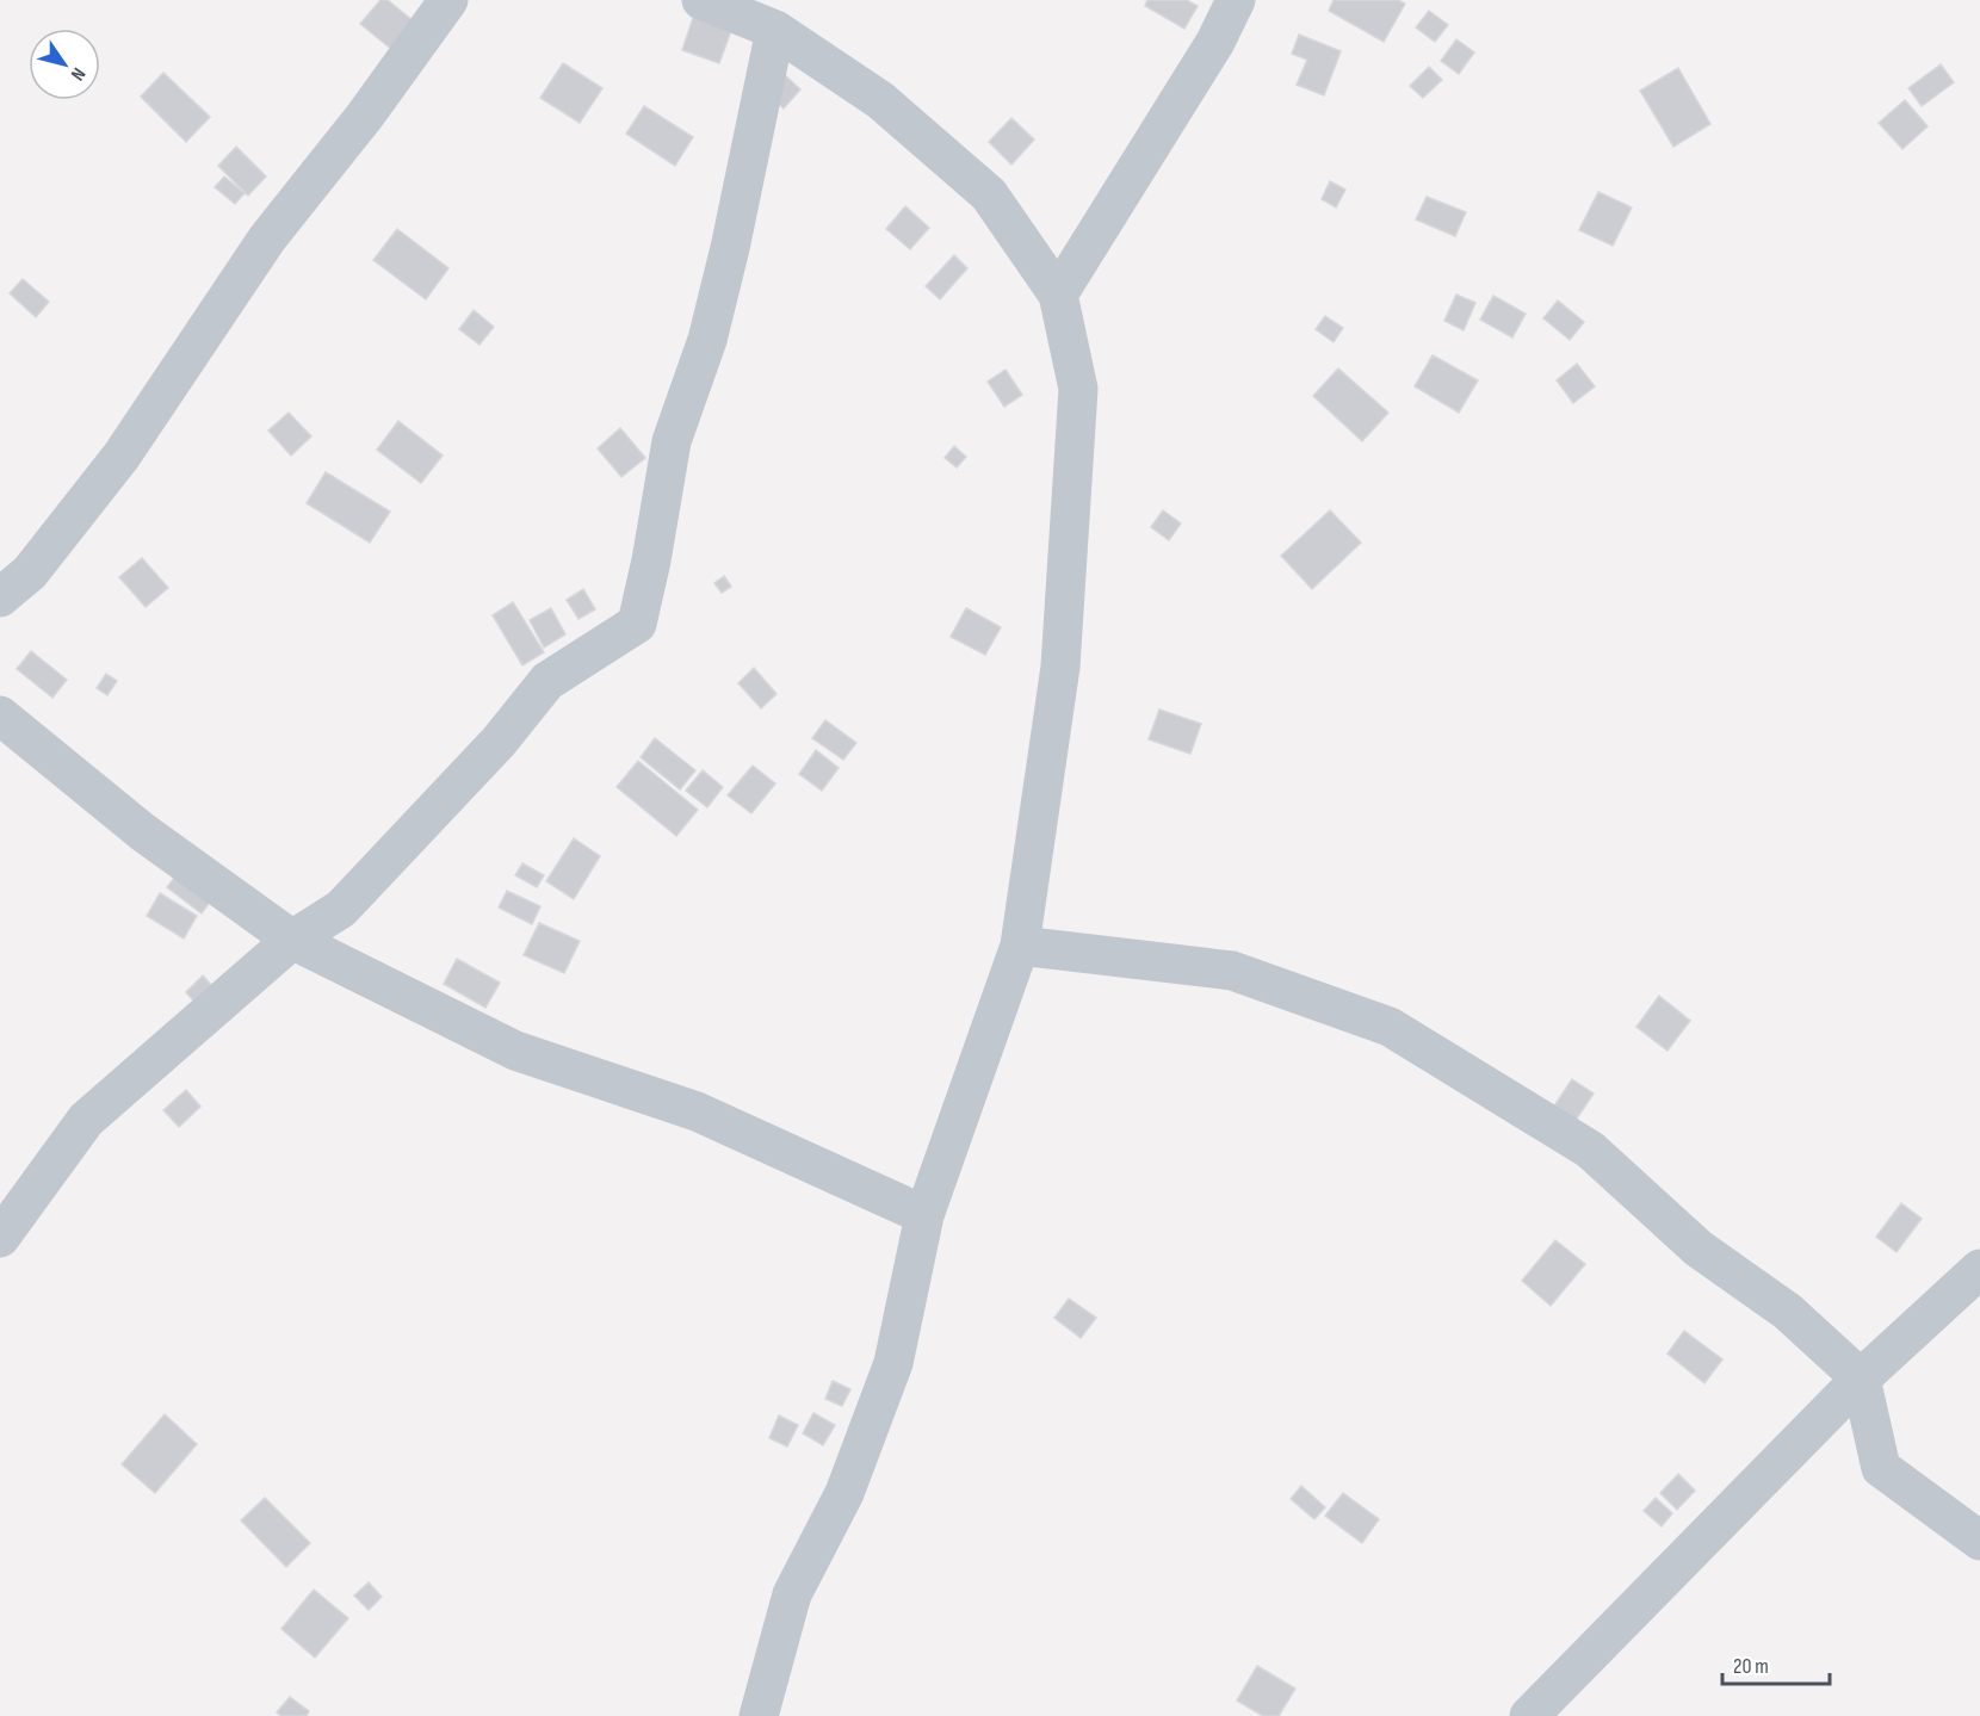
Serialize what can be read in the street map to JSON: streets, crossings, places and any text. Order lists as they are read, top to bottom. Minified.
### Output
{"scale_bar":"20 m","north":"bottom right"}
